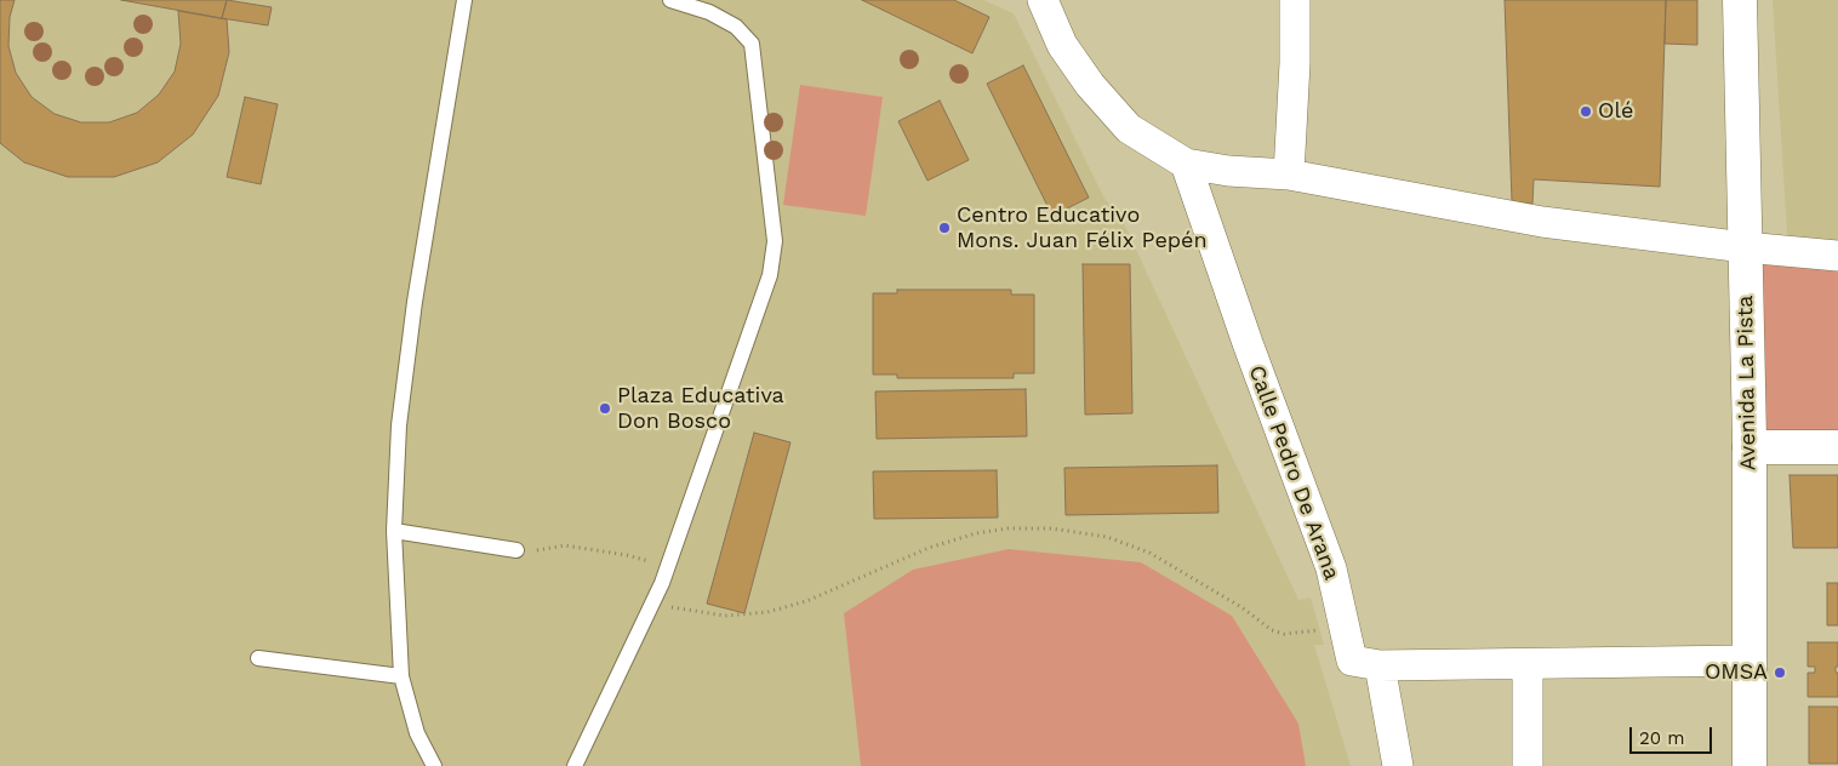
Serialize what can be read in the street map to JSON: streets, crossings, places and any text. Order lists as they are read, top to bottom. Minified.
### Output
{"streets":{"main road":["Avenida La Pista"],"street":["Calle Pedro De Arana"]},"places":["Olé","Centro Educativo Mons. Juan Félix Pepén","Plaza Educativa Don Bosco","OMSA"],"scale_bar":"20 m"}
